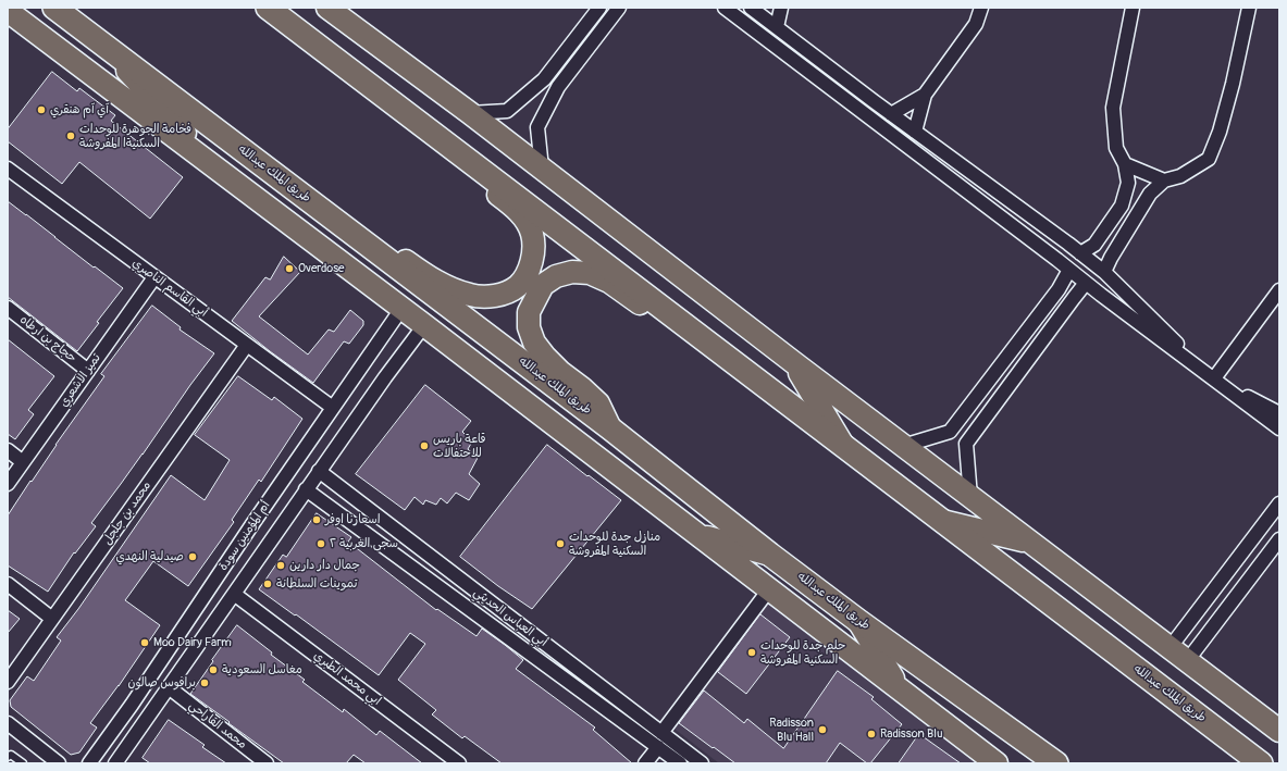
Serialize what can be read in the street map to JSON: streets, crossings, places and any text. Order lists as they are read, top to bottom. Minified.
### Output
{"streets":{"highway":["طريق الملك عبدالله"],"street":["أبي القاسم الناصري","حجاج بن ارطاه","تميز الاشعري","محمد بن جلجل","أم المؤمنين سودة","أبي العباس الحديثي","ابي محمد الطبري","محمد القاراحي"]},"crossings":[["أبي القاسم الناصري","تميز الاشعري"],["أبي القاسم الناصري","محمد بن جلجل"],["أبي القاسم الناصري","أم المؤمنين سودة"],["حجاج بن ارطاه","تميز الاشعري"],["أم المؤمنين سودة","أبي العباس الحديثي"],["أم المؤمنين سودة","ابي محمد الطبري"],["أم المؤمنين سودة","محمد القاراحي"]],"places":["آي آم هنقري","فخامة الجوهرة للوحدات السكنيةا المفروشة","Overdose","قاعة باريس للاحتفالات","اسعارنا اوفر","سجى الغربية ٢","منازل جدة للوحدات السكنية المفروشة","صيدلية النهدي","جمال دار دارين","تموينات السلطانة","Moo Dairy Farm","حلم جدة للوحدات السكنية المفروشة","مغاسل السعودية","برافوس صالون","Radisson Blu Hall","Radisson Blu"]}
